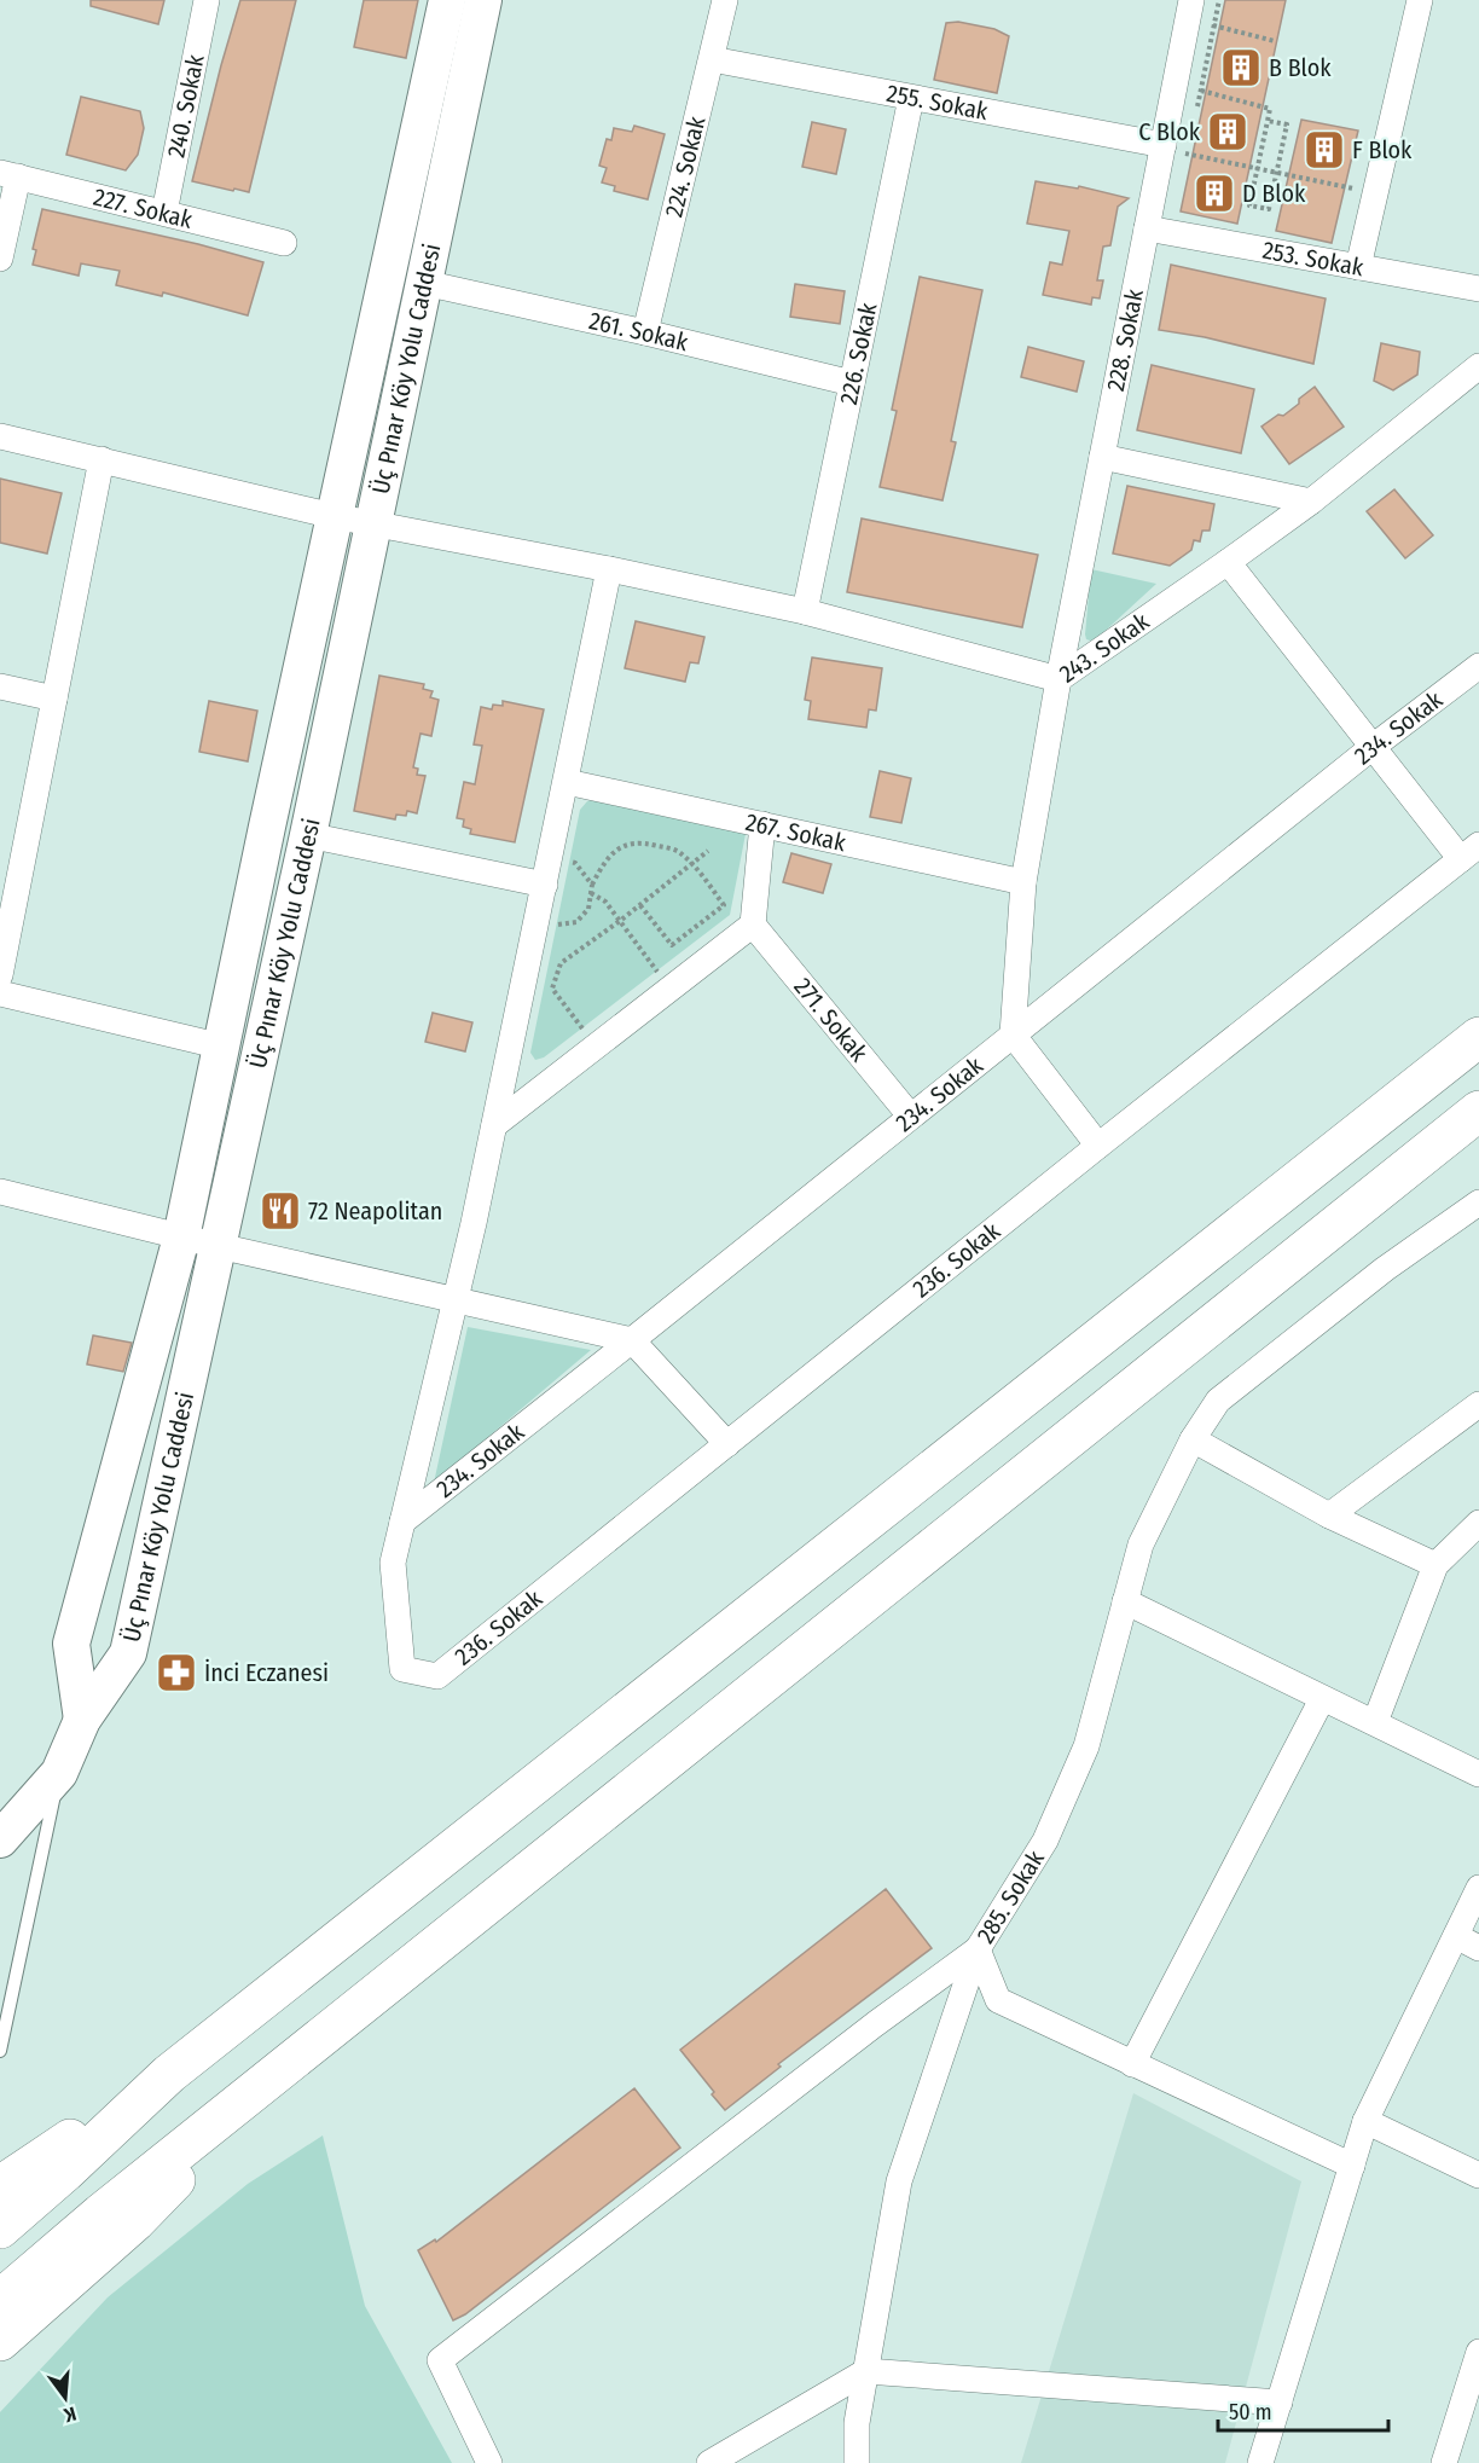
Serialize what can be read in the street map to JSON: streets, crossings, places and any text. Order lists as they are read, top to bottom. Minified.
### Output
{"streets":{"main road":["Üç Pınar Köy Yolu Caddesi"],"street":["255. Sokak","240. Sokak","224. Sokak","227. Sokak","253. Sokak","261. Sokak","228. Sokak","226. Sokak","243. Sokak","234. Sokak","267. Sokak","271. Sokak","236. Sokak","285. Sokak"]},"crossings":[["255. Sokak","224. Sokak"],["255. Sokak","228. Sokak"],["255. Sokak","226. Sokak"],["240. Sokak","227. Sokak"],["224. Sokak","261. Sokak"],["253. Sokak","228. Sokak"],["261. Sokak","226. Sokak"],["261. Sokak","Üç Pınar Köy Yolu Caddesi"],["228. Sokak","243. Sokak"],["243. Sokak","234. Sokak"],["243. Sokak","267. Sokak"],["234. Sokak","271. Sokak"],["234. Sokak","236. Sokak"]],"places":{"building":["B Blok","C Blok","F Blok","D Blok"],"restaurant":["72 Neapolitan"],"pharmacy":["İnci Eczanesi"]},"scale_bar":"50 m","north":"bottom"}
